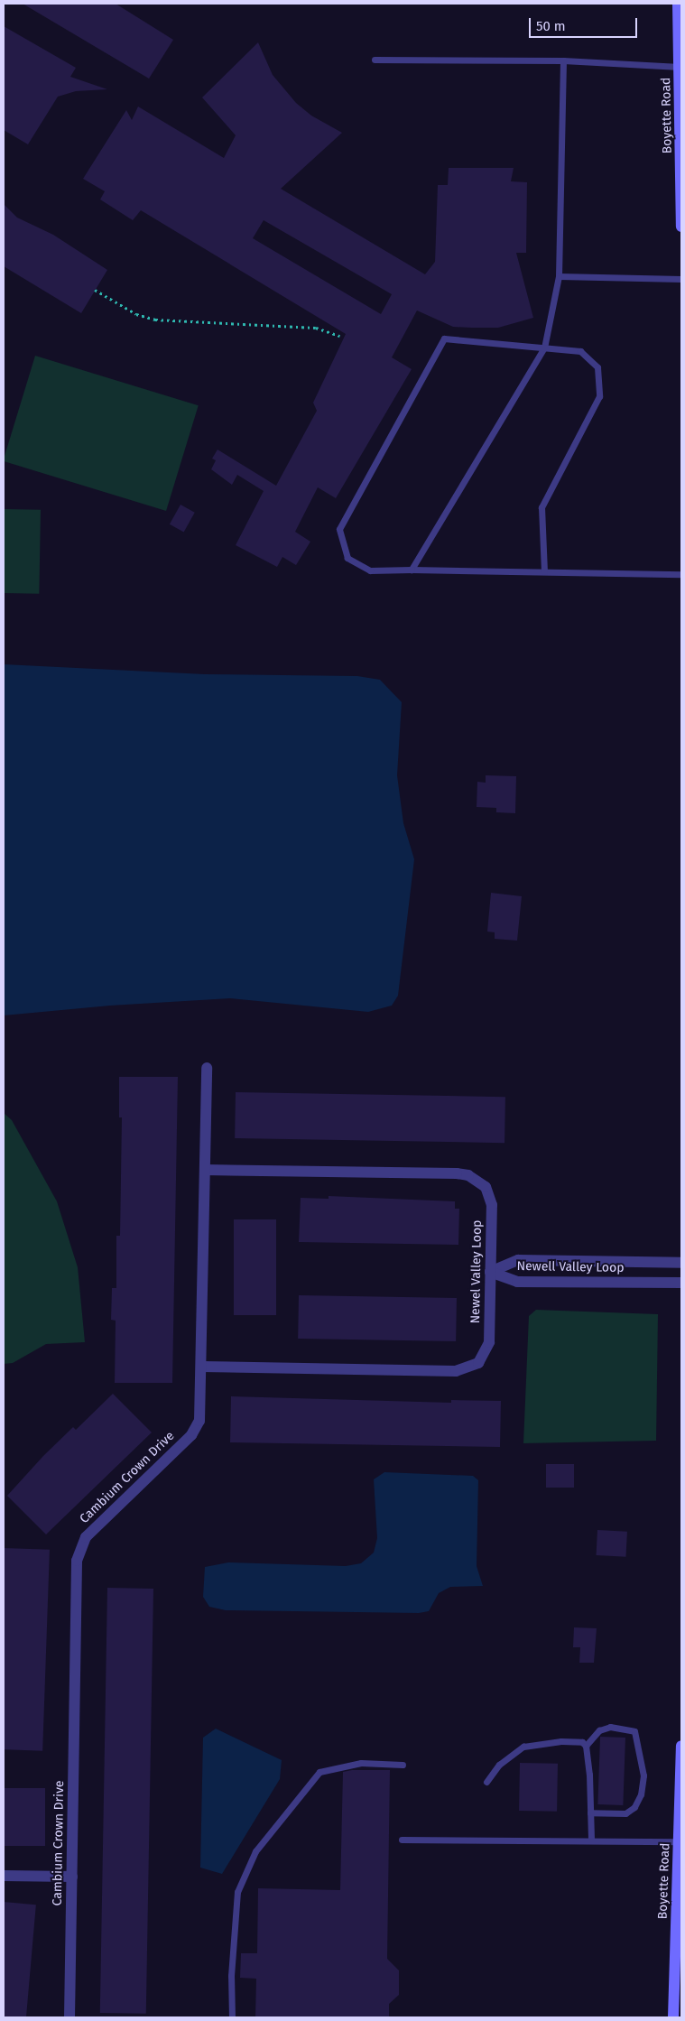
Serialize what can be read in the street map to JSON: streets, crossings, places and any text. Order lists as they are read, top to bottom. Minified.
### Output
{"streets":{"main road":["Boyette Road"],"street":["Newell Valley Loop","Newel Valley Loop","Cambium Crown Drive"]},"crossings":[["Newell Valley Loop","Newel Valley Loop"],["Newel Valley Loop","Cambium Crown Drive"]],"scale_bar":"50 m"}
